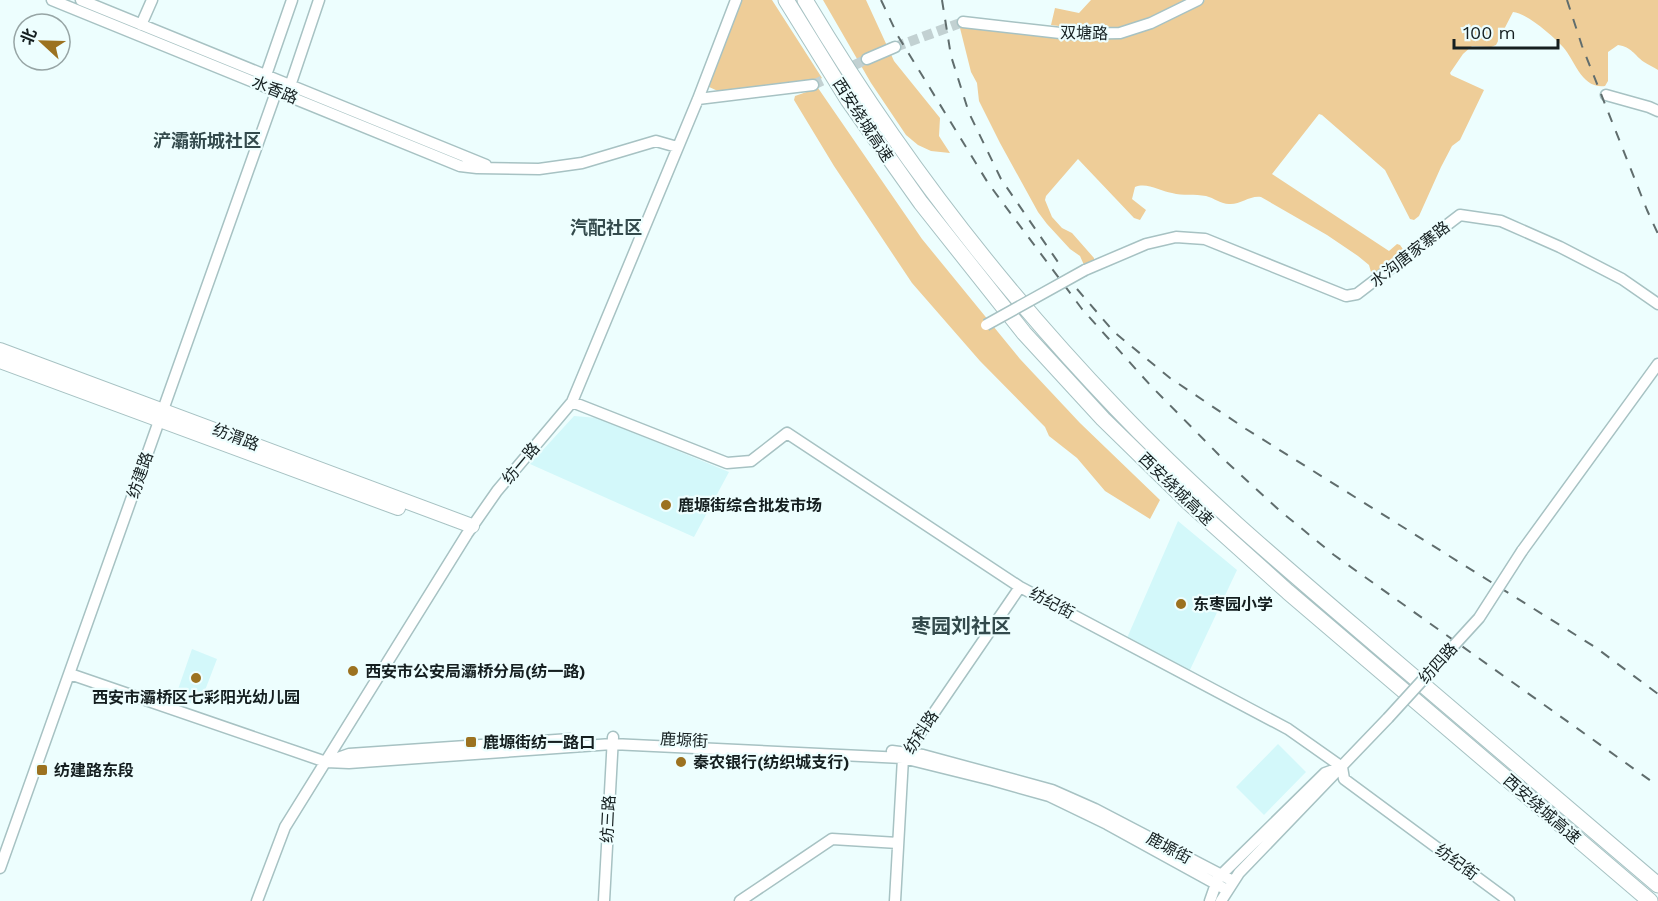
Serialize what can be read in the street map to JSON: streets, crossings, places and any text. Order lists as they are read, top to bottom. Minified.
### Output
{"streets":{"highway":["西安绕城高速"],"main road":["纺渭路"],"street":["双塘路","水香路","水沟唐家寨路","纺一路","纺建路","纺纪街","纺四路","纺科路","鹿塬街","纺三路"]},"crossings":[["水香路","纺一路"],["水香路","纺建路"],["纺渭路","纺一路"],["纺渭路","纺建路"],["纺一路","纺纪街"],["纺一路","鹿塬街"],["纺建路","鹿塬街"],["纺纪街","纺四路"],["纺纪街","纺科路"],["纺四路","鹿塬街"],["纺科路","鹿塬街"],["鹿塬街","纺三路"]],"districts":["浐灞新城社区","汽配社区","枣园刘社区"],"places":{"other":["鹿塬街综合批发市场","东枣园小学","西安市公安局灞桥分局(纺一路)","西安市灞桥区七彩阳光幼儿园","秦农银行(纺织城支行)"],"transit":["鹿塬街纺一路口","纺建路东段"]},"scale_bar":"100 m","north":"left"}
